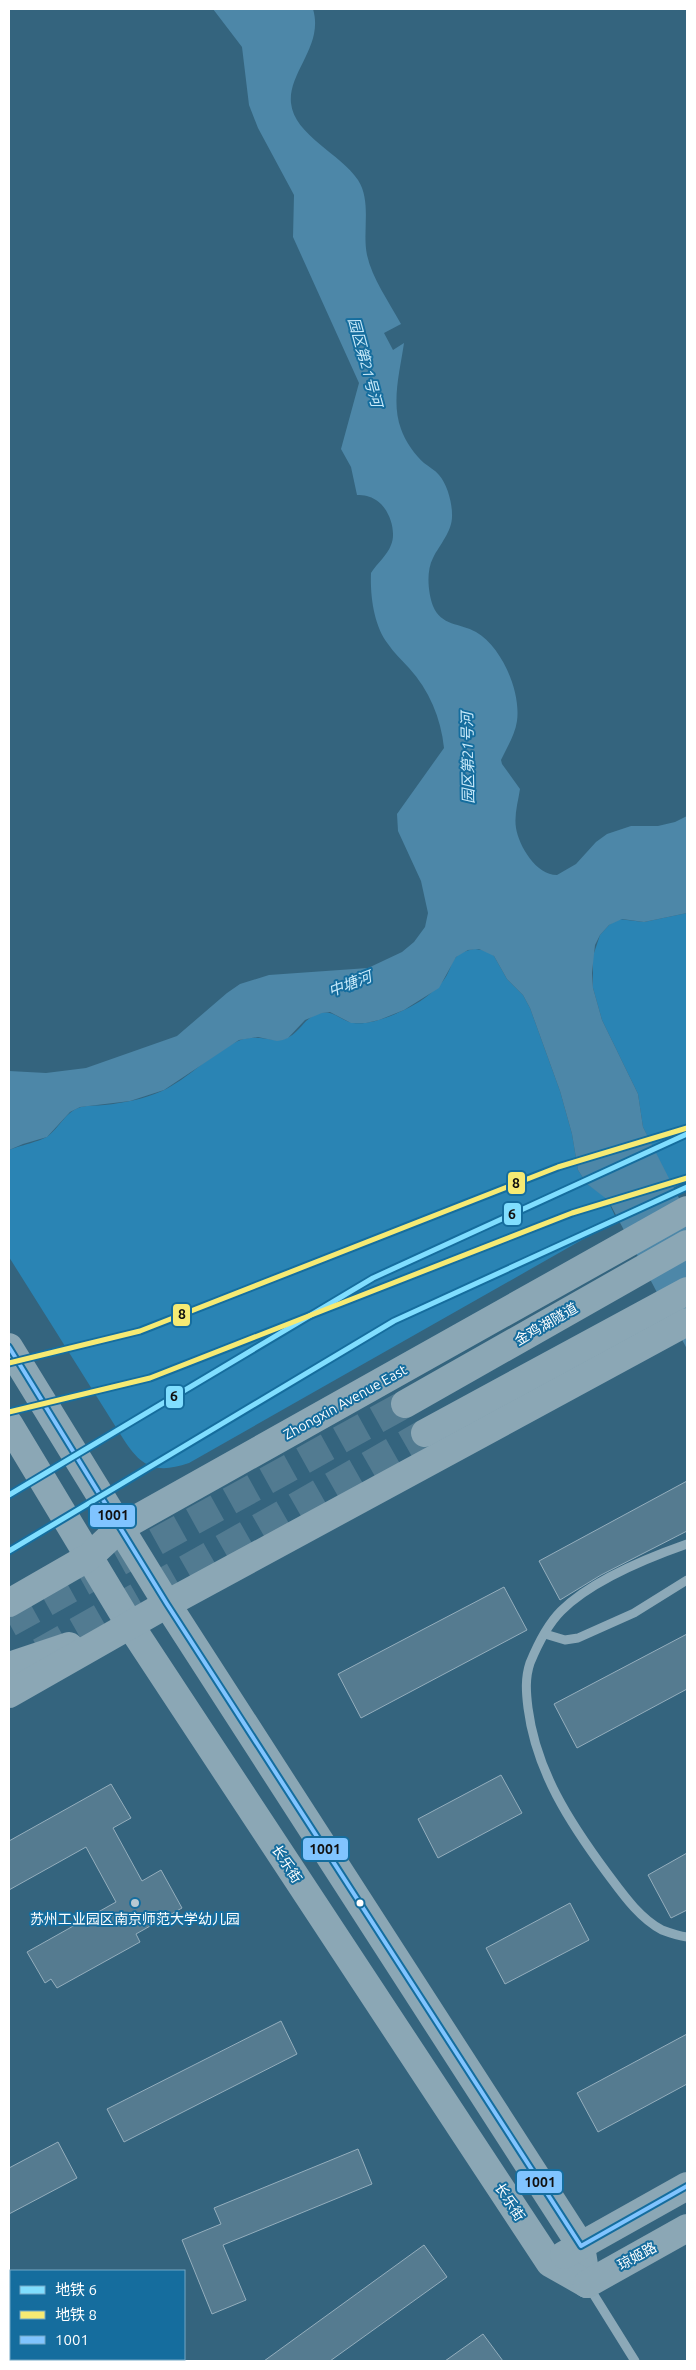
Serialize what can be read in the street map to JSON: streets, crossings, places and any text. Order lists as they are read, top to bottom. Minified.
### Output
{"streets":{"main road":["金鸡湖隧道","Zhongxin Avenue East","长乐街","琼姬路"]},"crossings":[["Zhongxin Avenue East","长乐街"],["长乐街","琼姬路"]],"water":["园区第21号河","中塘河"],"places":["苏州工业园区南京师范大学幼儿园"],"lines":["metro line 8","metro line 6","transit line 1001"],"legend":["地铁 6","地铁 8","1001"]}
